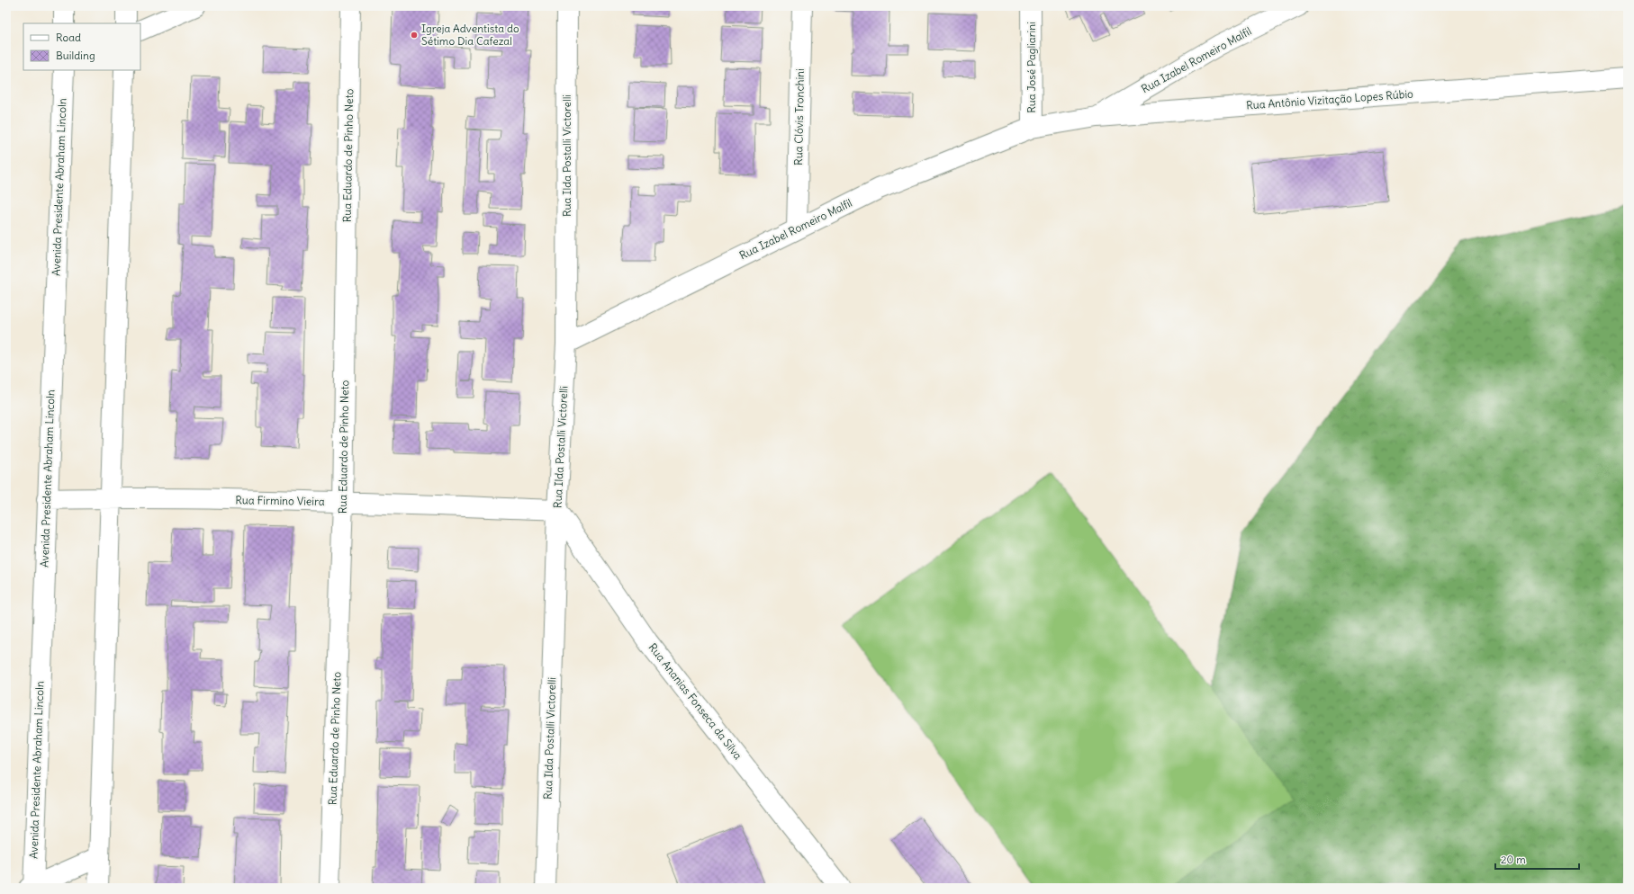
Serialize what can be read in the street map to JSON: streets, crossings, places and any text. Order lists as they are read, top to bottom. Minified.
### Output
{"streets":{"street":["Rua Izabel Romeiro Malfil","Rua José Pagliarini","Rua Antônio Vizitação Lopes Rúbio","Rua Clóvis Tronchini","Rua Eduardo de Pinho Neto","Rua Ilda Postalli Victorelli","Avenida Presidente Abraham Lincoln","Rua Firmino Vieira","Rua Ananias Fonseca da Silva"]},"crossings":[["Rua Izabel Romeiro Malfil","Rua José Pagliarini"],["Rua Izabel Romeiro Malfil","Rua Antônio Vizitação Lopes Rúbio"],["Rua Izabel Romeiro Malfil","Rua Clóvis Tronchini"],["Rua Izabel Romeiro Malfil","Rua Ilda Postalli Victorelli"],["Rua José Pagliarini","Rua Antônio Vizitação Lopes Rúbio"],["Rua Eduardo de Pinho Neto","Rua Firmino Vieira"],["Rua Ilda Postalli Victorelli","Rua Firmino Vieira"],["Rua Ilda Postalli Victorelli","Rua Ananias Fonseca da Silva"],["Avenida Presidente Abraham Lincoln","Rua Firmino Vieira"],["Rua Firmino Vieira","Rua Ananias Fonseca da Silva"]],"places":["Igreja Adventista do Sétimo Dia Cafezal"],"legend":["Road","Building"],"scale_bar":"20 m"}
